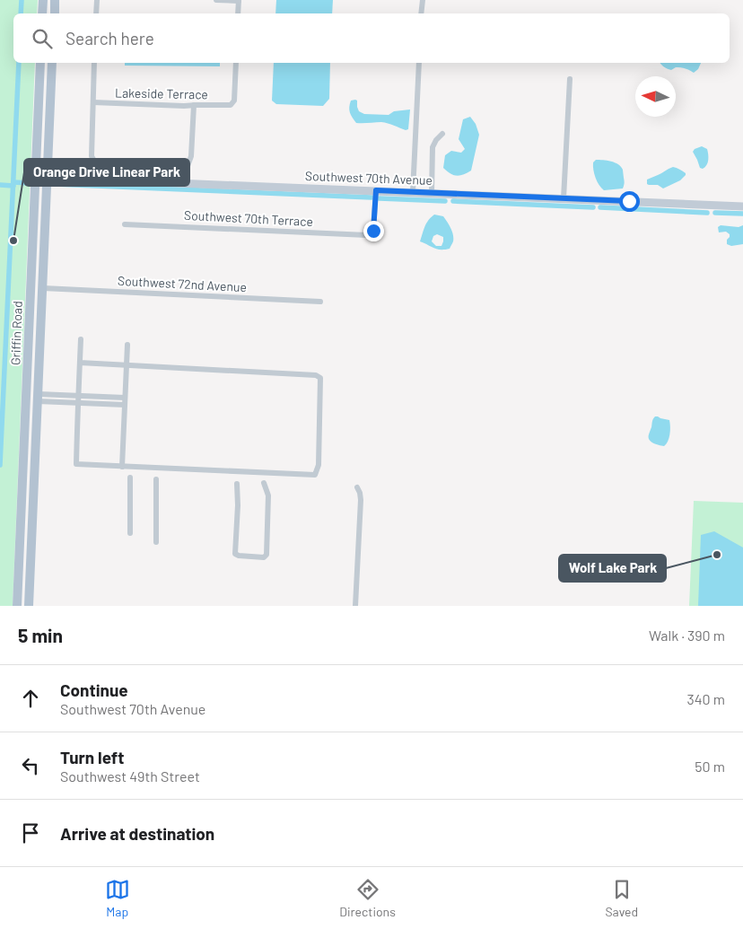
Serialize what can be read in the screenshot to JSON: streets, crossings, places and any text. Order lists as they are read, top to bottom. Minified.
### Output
{"streets":{"main road":["Griffin Road"],"street":["Lakeside Terrace","Southwest 70th Avenue","Southwest 70th Terrace","Southwest 72nd Avenue"]},"crossings":[["Southwest 70th Avenue","Southwest 70th Terrace"],["Southwest 70th Avenue","Griffin Road"],["Southwest 72nd Avenue","Griffin Road"]],"places":["Orange Drive Linear Park","Wolf Lake Park"],"north":"left","page":{"search":"Search here","heading":["5 min","Walk · 390 m"],"list":[["Continue","Southwest 70th Avenue","340 m"],["Turn left","Southwest 49th Street","50 m"],"Arrive at destination"],"nav":["Map","Directions","Saved"]}}
